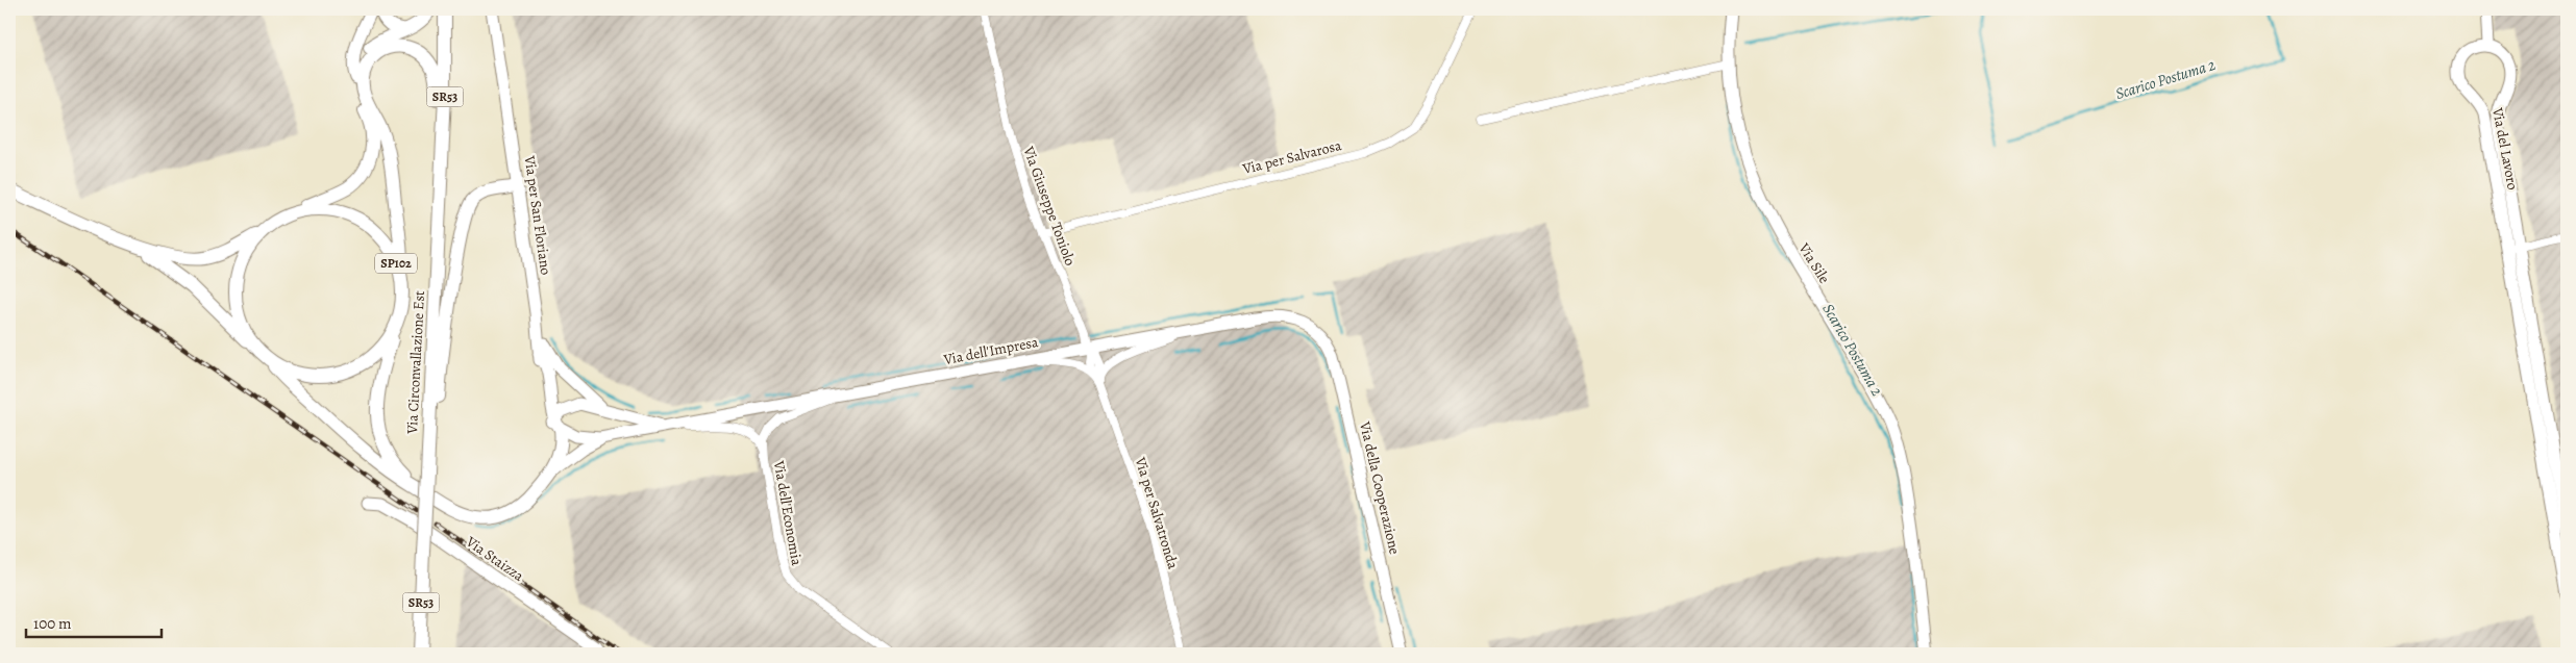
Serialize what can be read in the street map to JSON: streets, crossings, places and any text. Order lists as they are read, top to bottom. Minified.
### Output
{"streets":{"main road":["SR53","SP102","Via Circonvallazione Est"],"street":["Via del Lavoro","Via per Salvarosa","Via Giuseppe Toniolo","Via per San Floriano","Via Sile","Via dell'Impresa","Via della Cooperazione","Via dell'Economia","Via per Salvatronda","Via Staizza"]},"crossings":[["Via per Salvarosa","Via Giuseppe Toniolo"],["Via Giuseppe Toniolo","Via dell'Impresa"],["Via Giuseppe Toniolo","Via per Salvatronda"],["Via per San Floriano","Via dell'Impresa"],["Via dell'Impresa","Via della Cooperazione"],["Via dell'Impresa","Via dell'Economia"],["Via dell'Impresa","Via per Salvatronda"]],"water":["Scarico Postuma 2"],"scale_bar":"100 m"}
